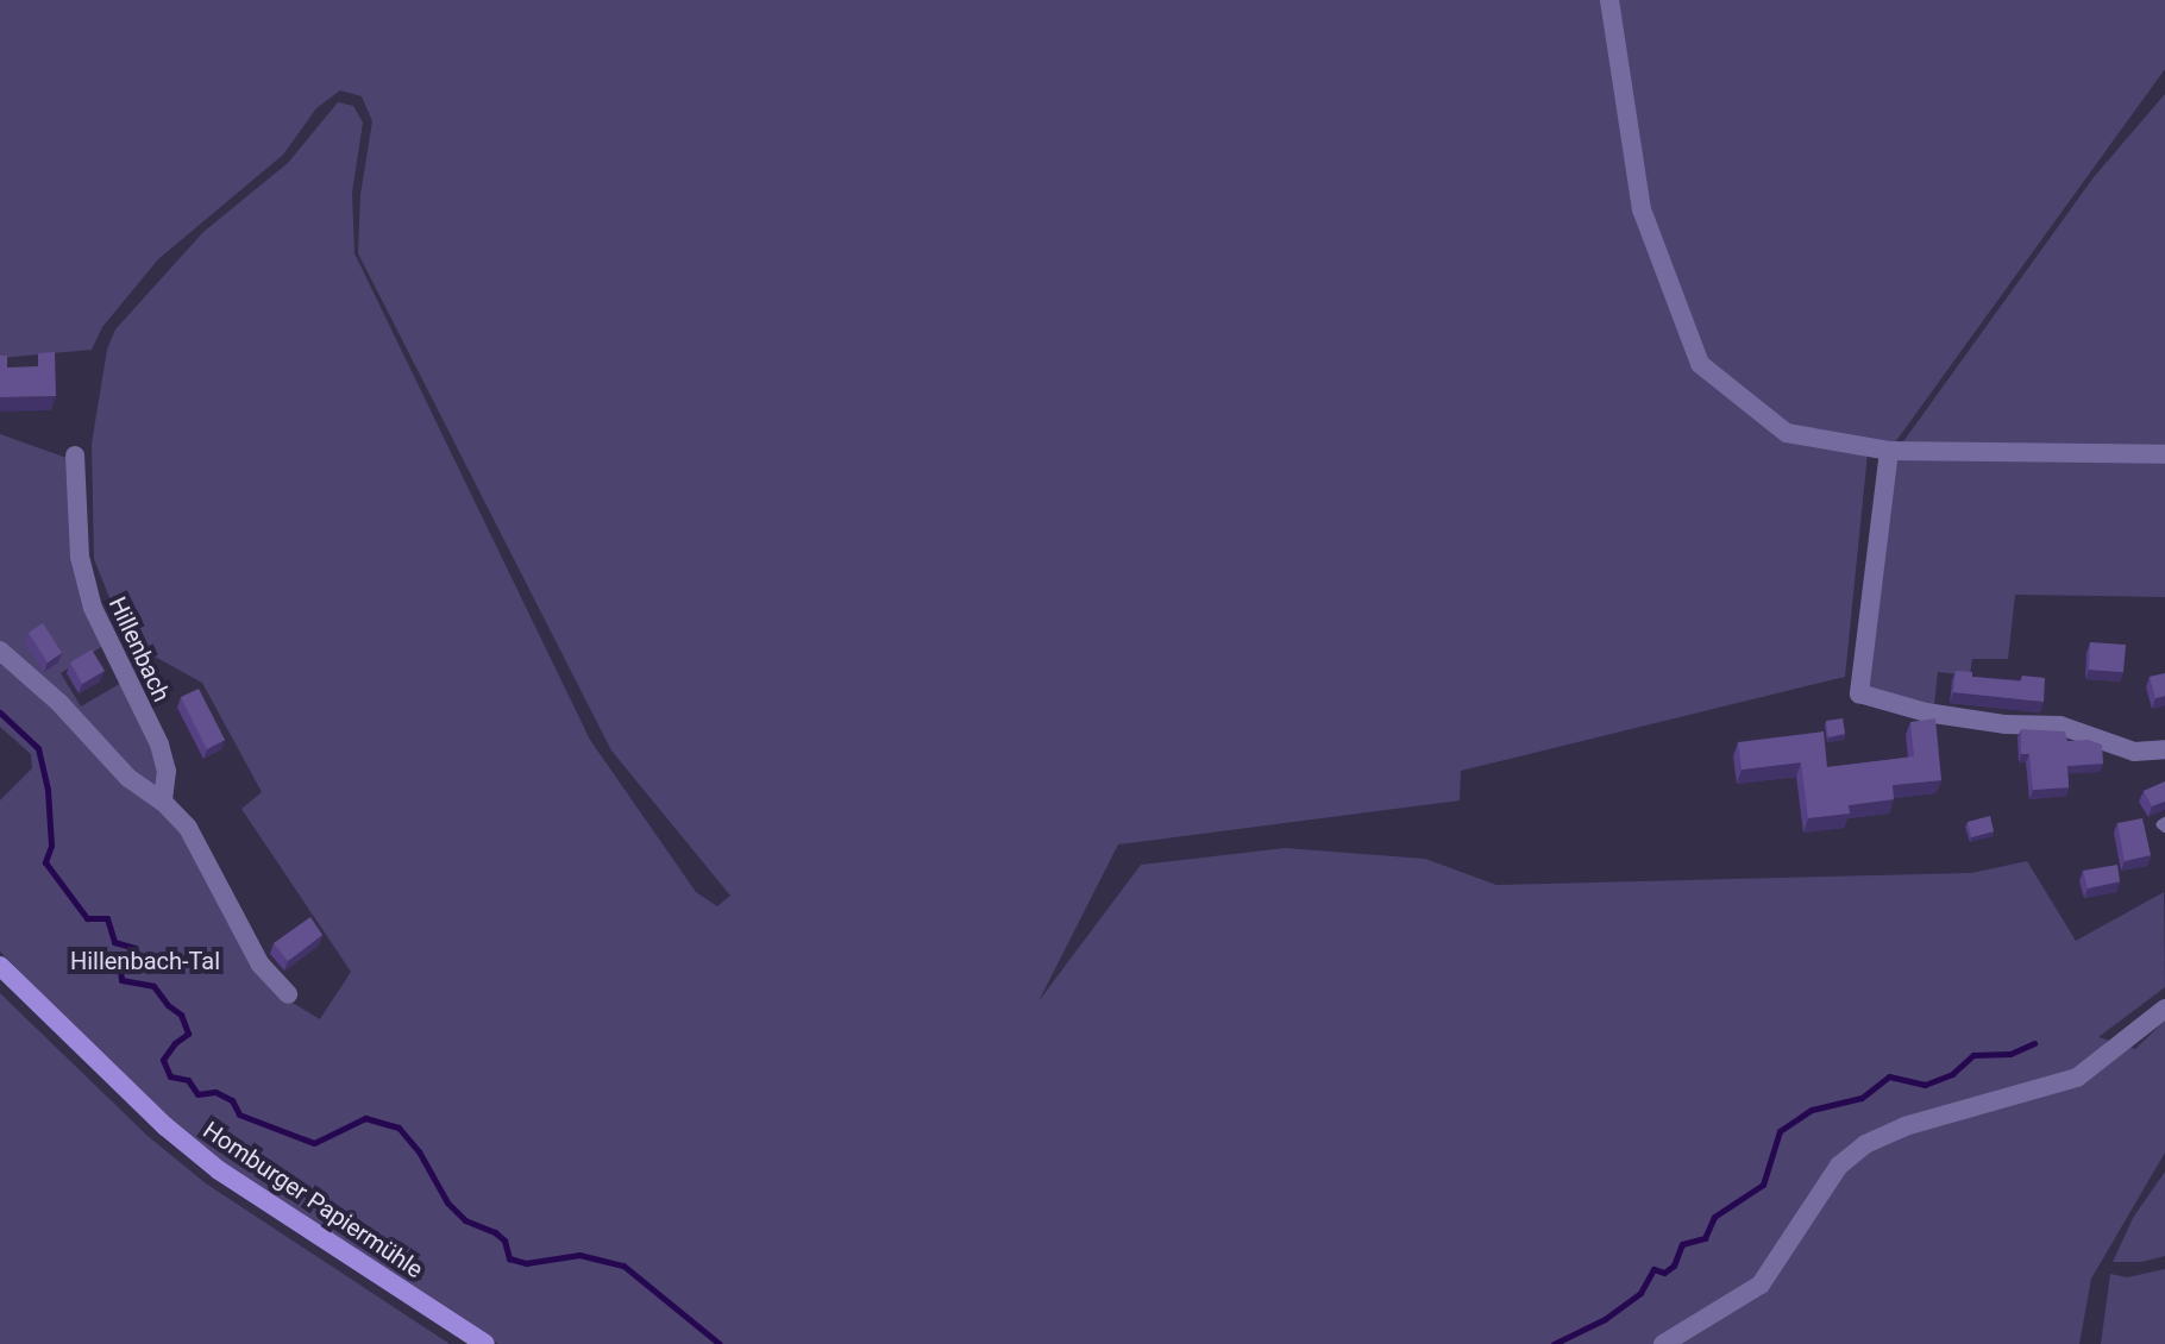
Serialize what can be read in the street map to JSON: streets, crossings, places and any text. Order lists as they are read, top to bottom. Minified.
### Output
{"streets":{"main road":["Homburger Papiermühle"],"street":["Hillenbach"]},"parks":["Hillenbach-Tal"]}
